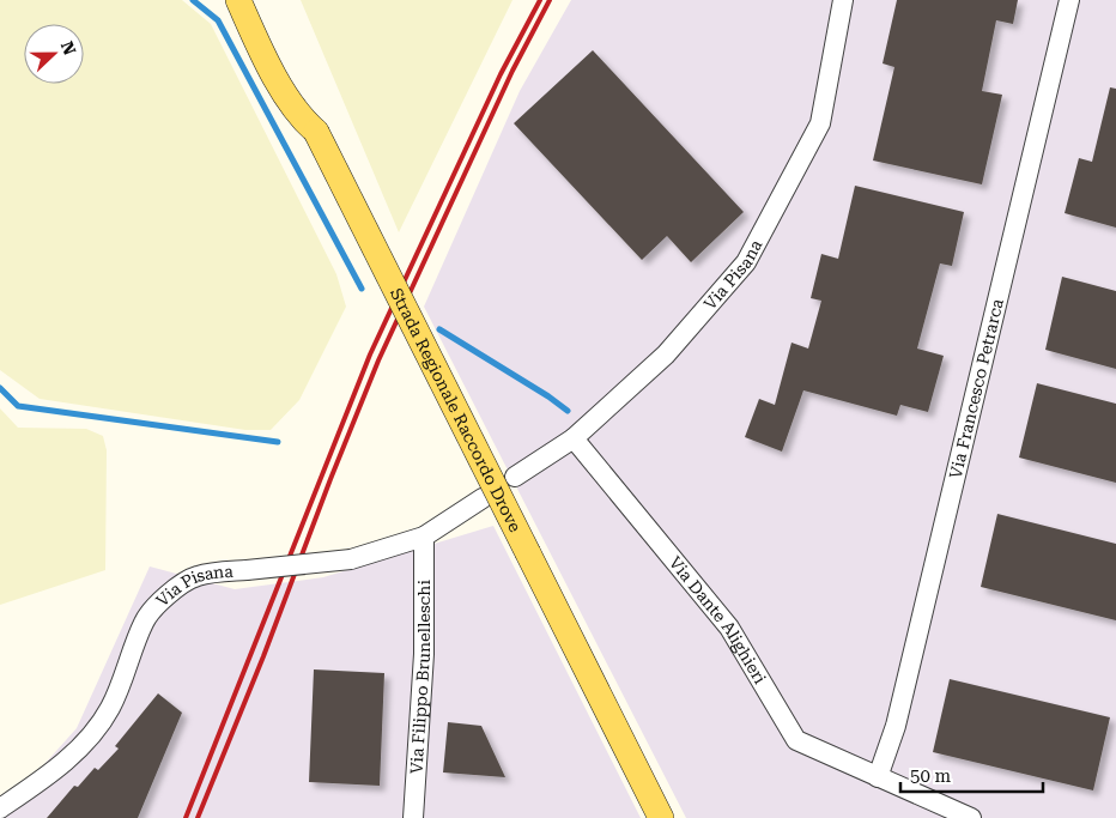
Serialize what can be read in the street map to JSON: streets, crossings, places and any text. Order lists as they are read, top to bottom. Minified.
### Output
{"streets":{"main road":["Strada Regionale Raccordo Drove"],"street":["Via Pisana","Via Francesco Petrarca","Via Dante Alighieri","Via Filippo Brunelleschi"]},"crossings":[["Via Pisana","Via Dante Alighieri"],["Via Pisana","Via Filippo Brunelleschi"],["Via Francesco Petrarca","Via Dante Alighieri"]],"scale_bar":"50 m","north":"right"}
